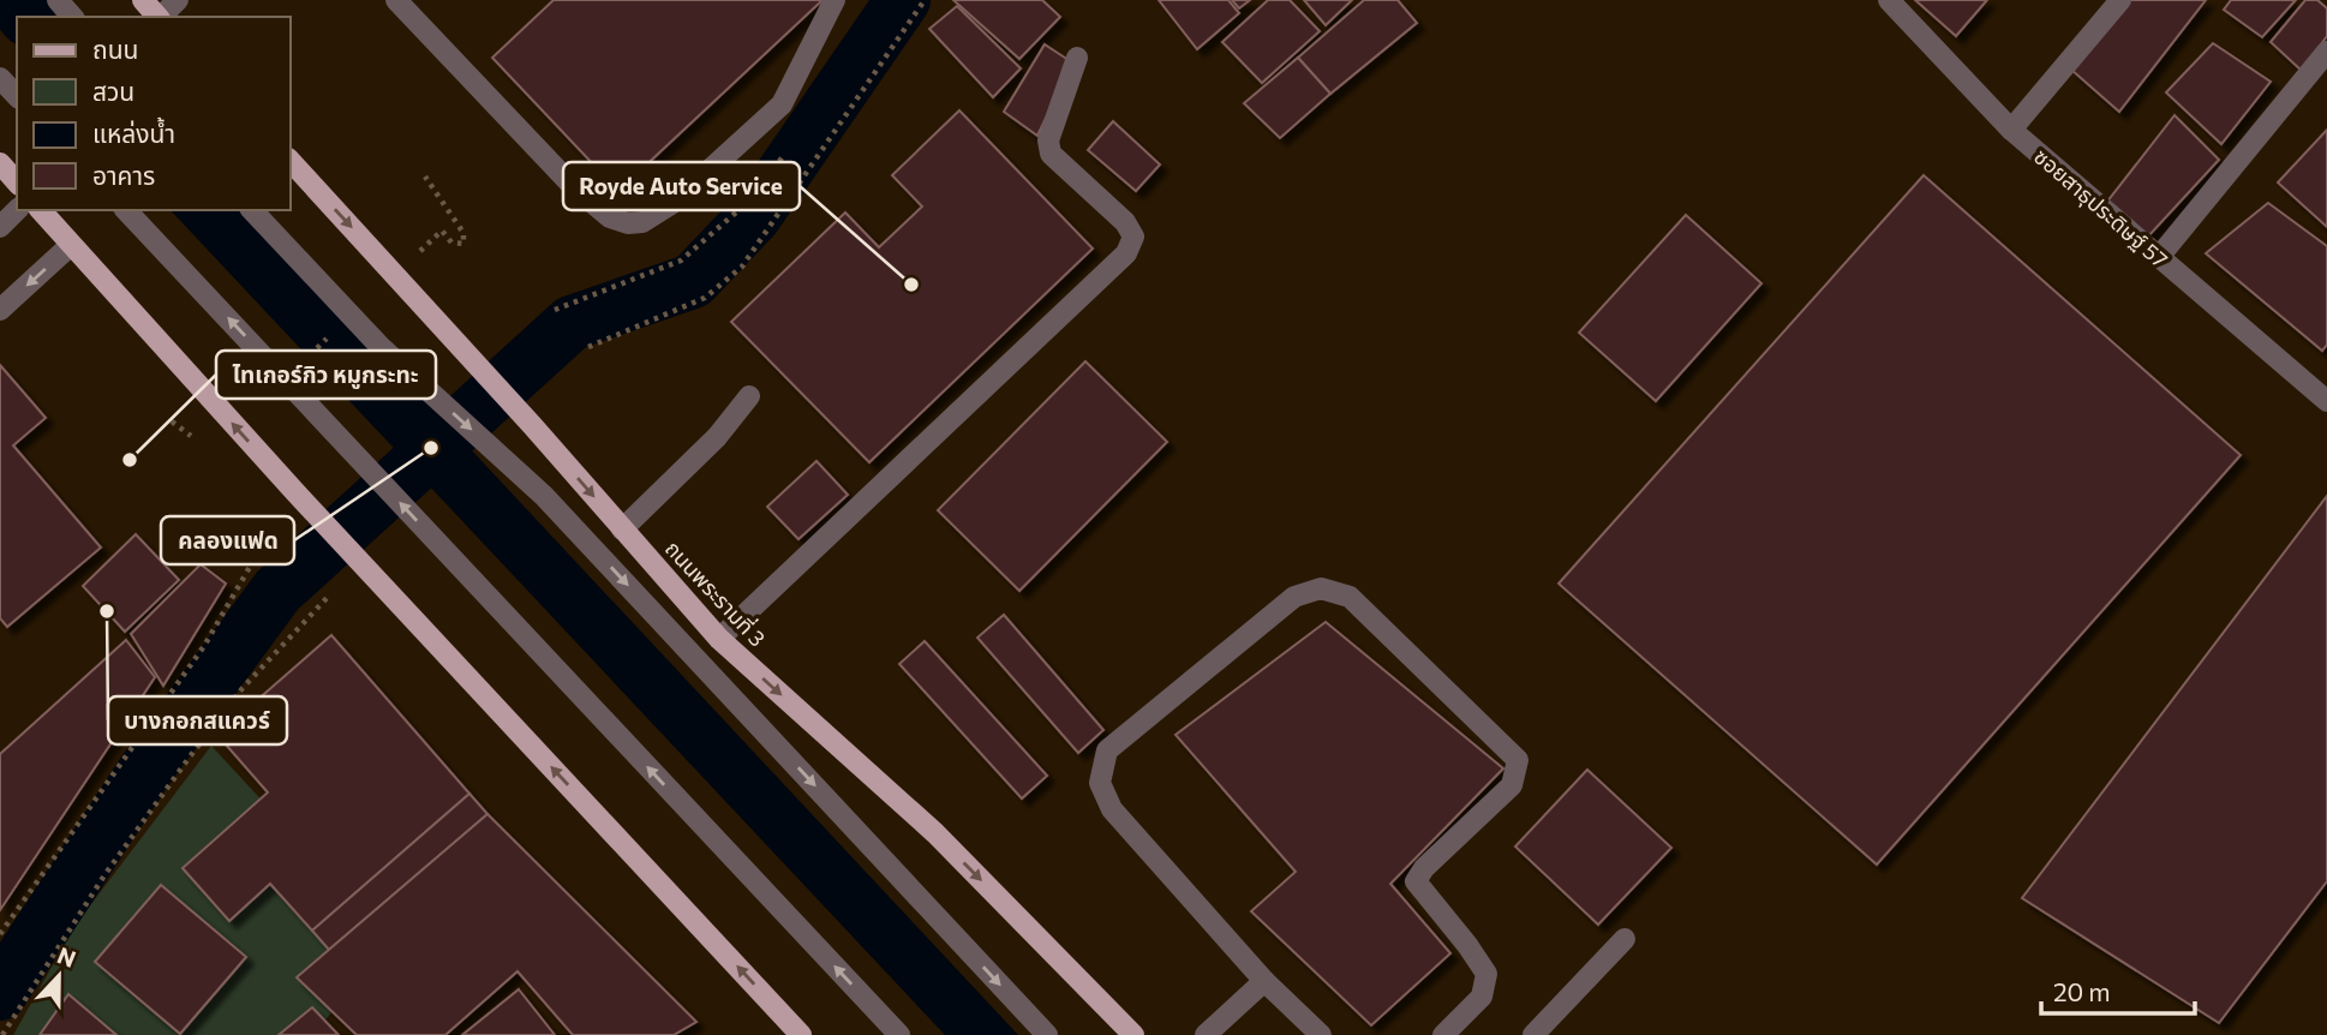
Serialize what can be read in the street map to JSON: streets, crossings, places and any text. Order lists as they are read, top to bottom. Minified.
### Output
{"streets":{"main road":["ถนนพระรามที่ 3"],"street":["ซอยสาธุประดิษฐ์ 57"]},"one_way":["ถนนพระรามที่ 3"],"places":["Royde Auto Service","คลองแฟด","ไทเกอร์กิว หมูกระทะ","บางกอกสแควร์"],"legend":["ถนน","สวน","แหล่งน้ำ","อาคาร"],"scale_bar":"20 m","north":"top"}
